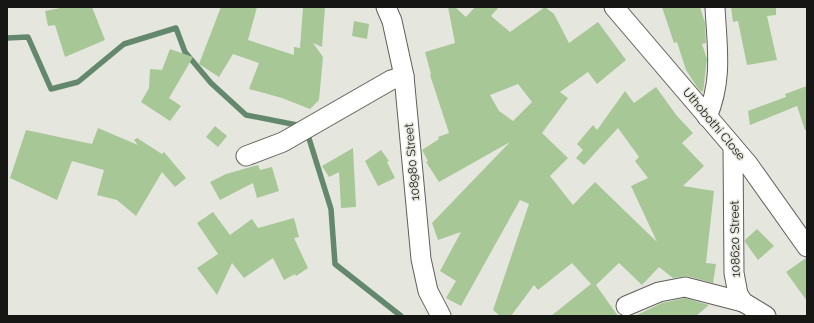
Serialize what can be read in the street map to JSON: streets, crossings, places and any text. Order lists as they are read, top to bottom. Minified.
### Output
{"streets":{"street":["Uthobothi Close","108980 Street","108620 Street"]},"crossings":[["Uthobothi Close","108620 Street"]]}
